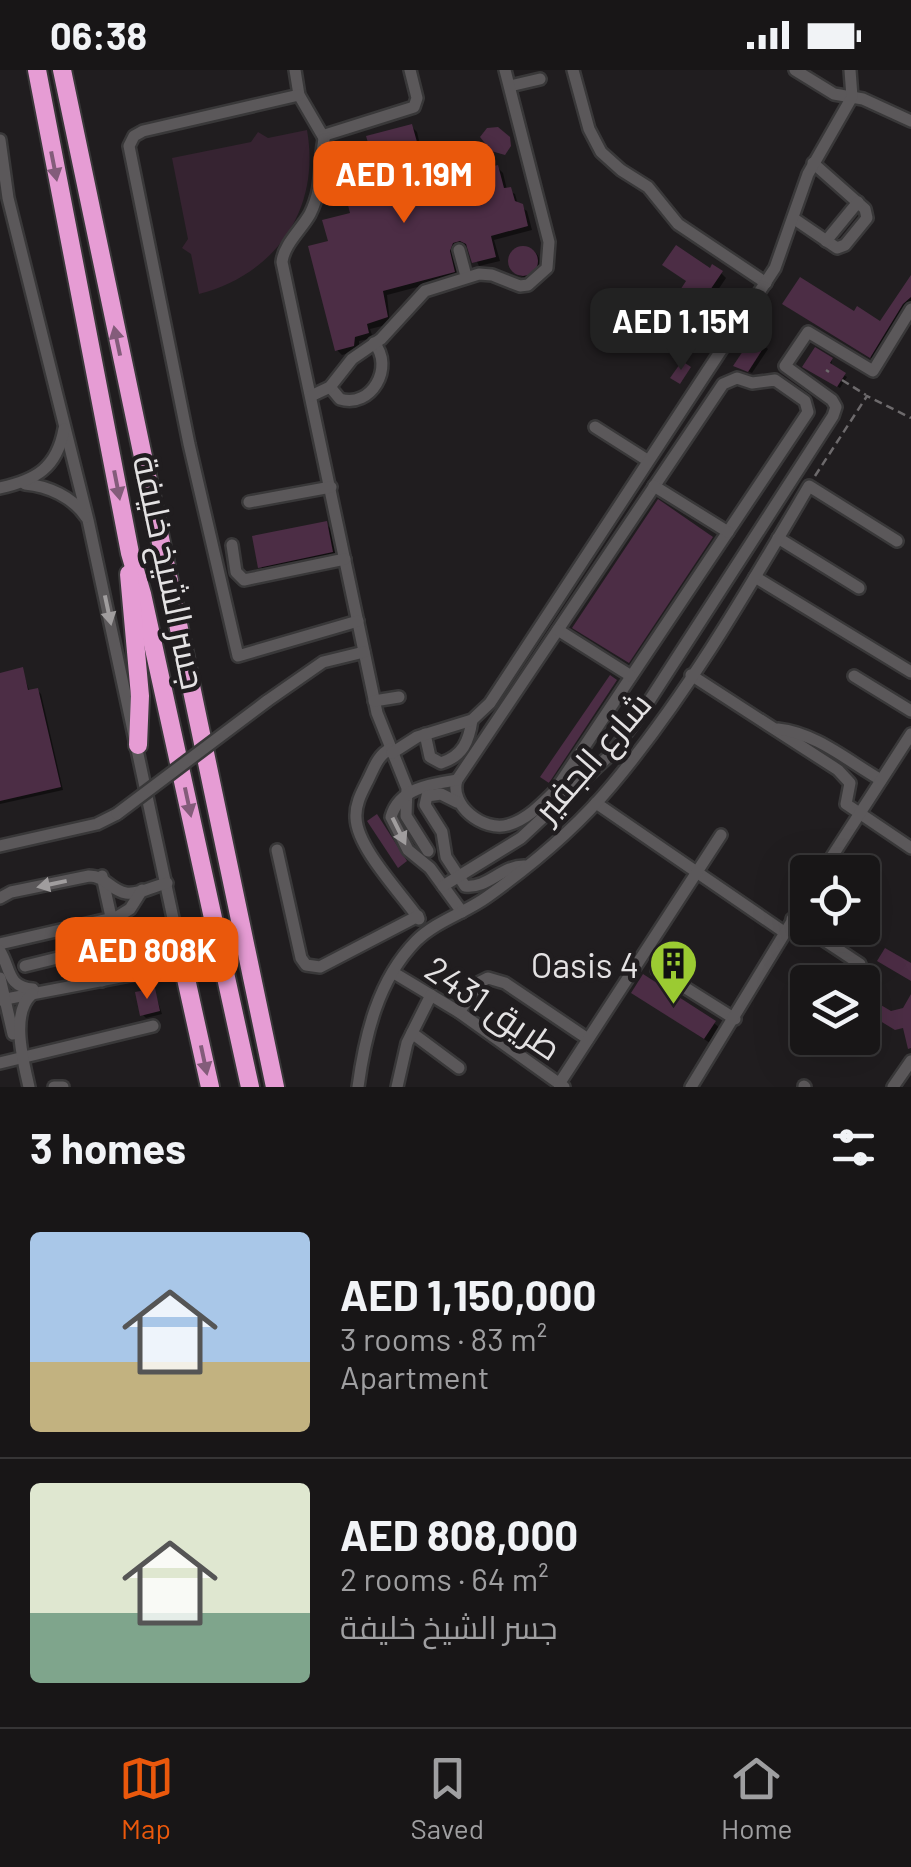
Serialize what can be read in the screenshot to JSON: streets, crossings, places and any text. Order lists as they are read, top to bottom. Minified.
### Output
{"streets":{"highway":["جسر الشيخ خليفة"],"street":["شارع الجفير","طريق 2431"]},"crossings":[["شارع الجفير","طريق 2431"]],"places":{"building":["Oasis 4"]},"page":{"status":"06:38","price":["AED 1.19M","AED 1.15M","AED 808K"],"heading":"3 homes","list":[{"name":"AED 1,150,000","note":"3 rooms · 83 m² · Apartment"},{"name":"AED 808,000","note":"2 rooms · 64 m² · جسر الشيخ خليفة"}],"tabs":["Map","Saved","Home"]}}
